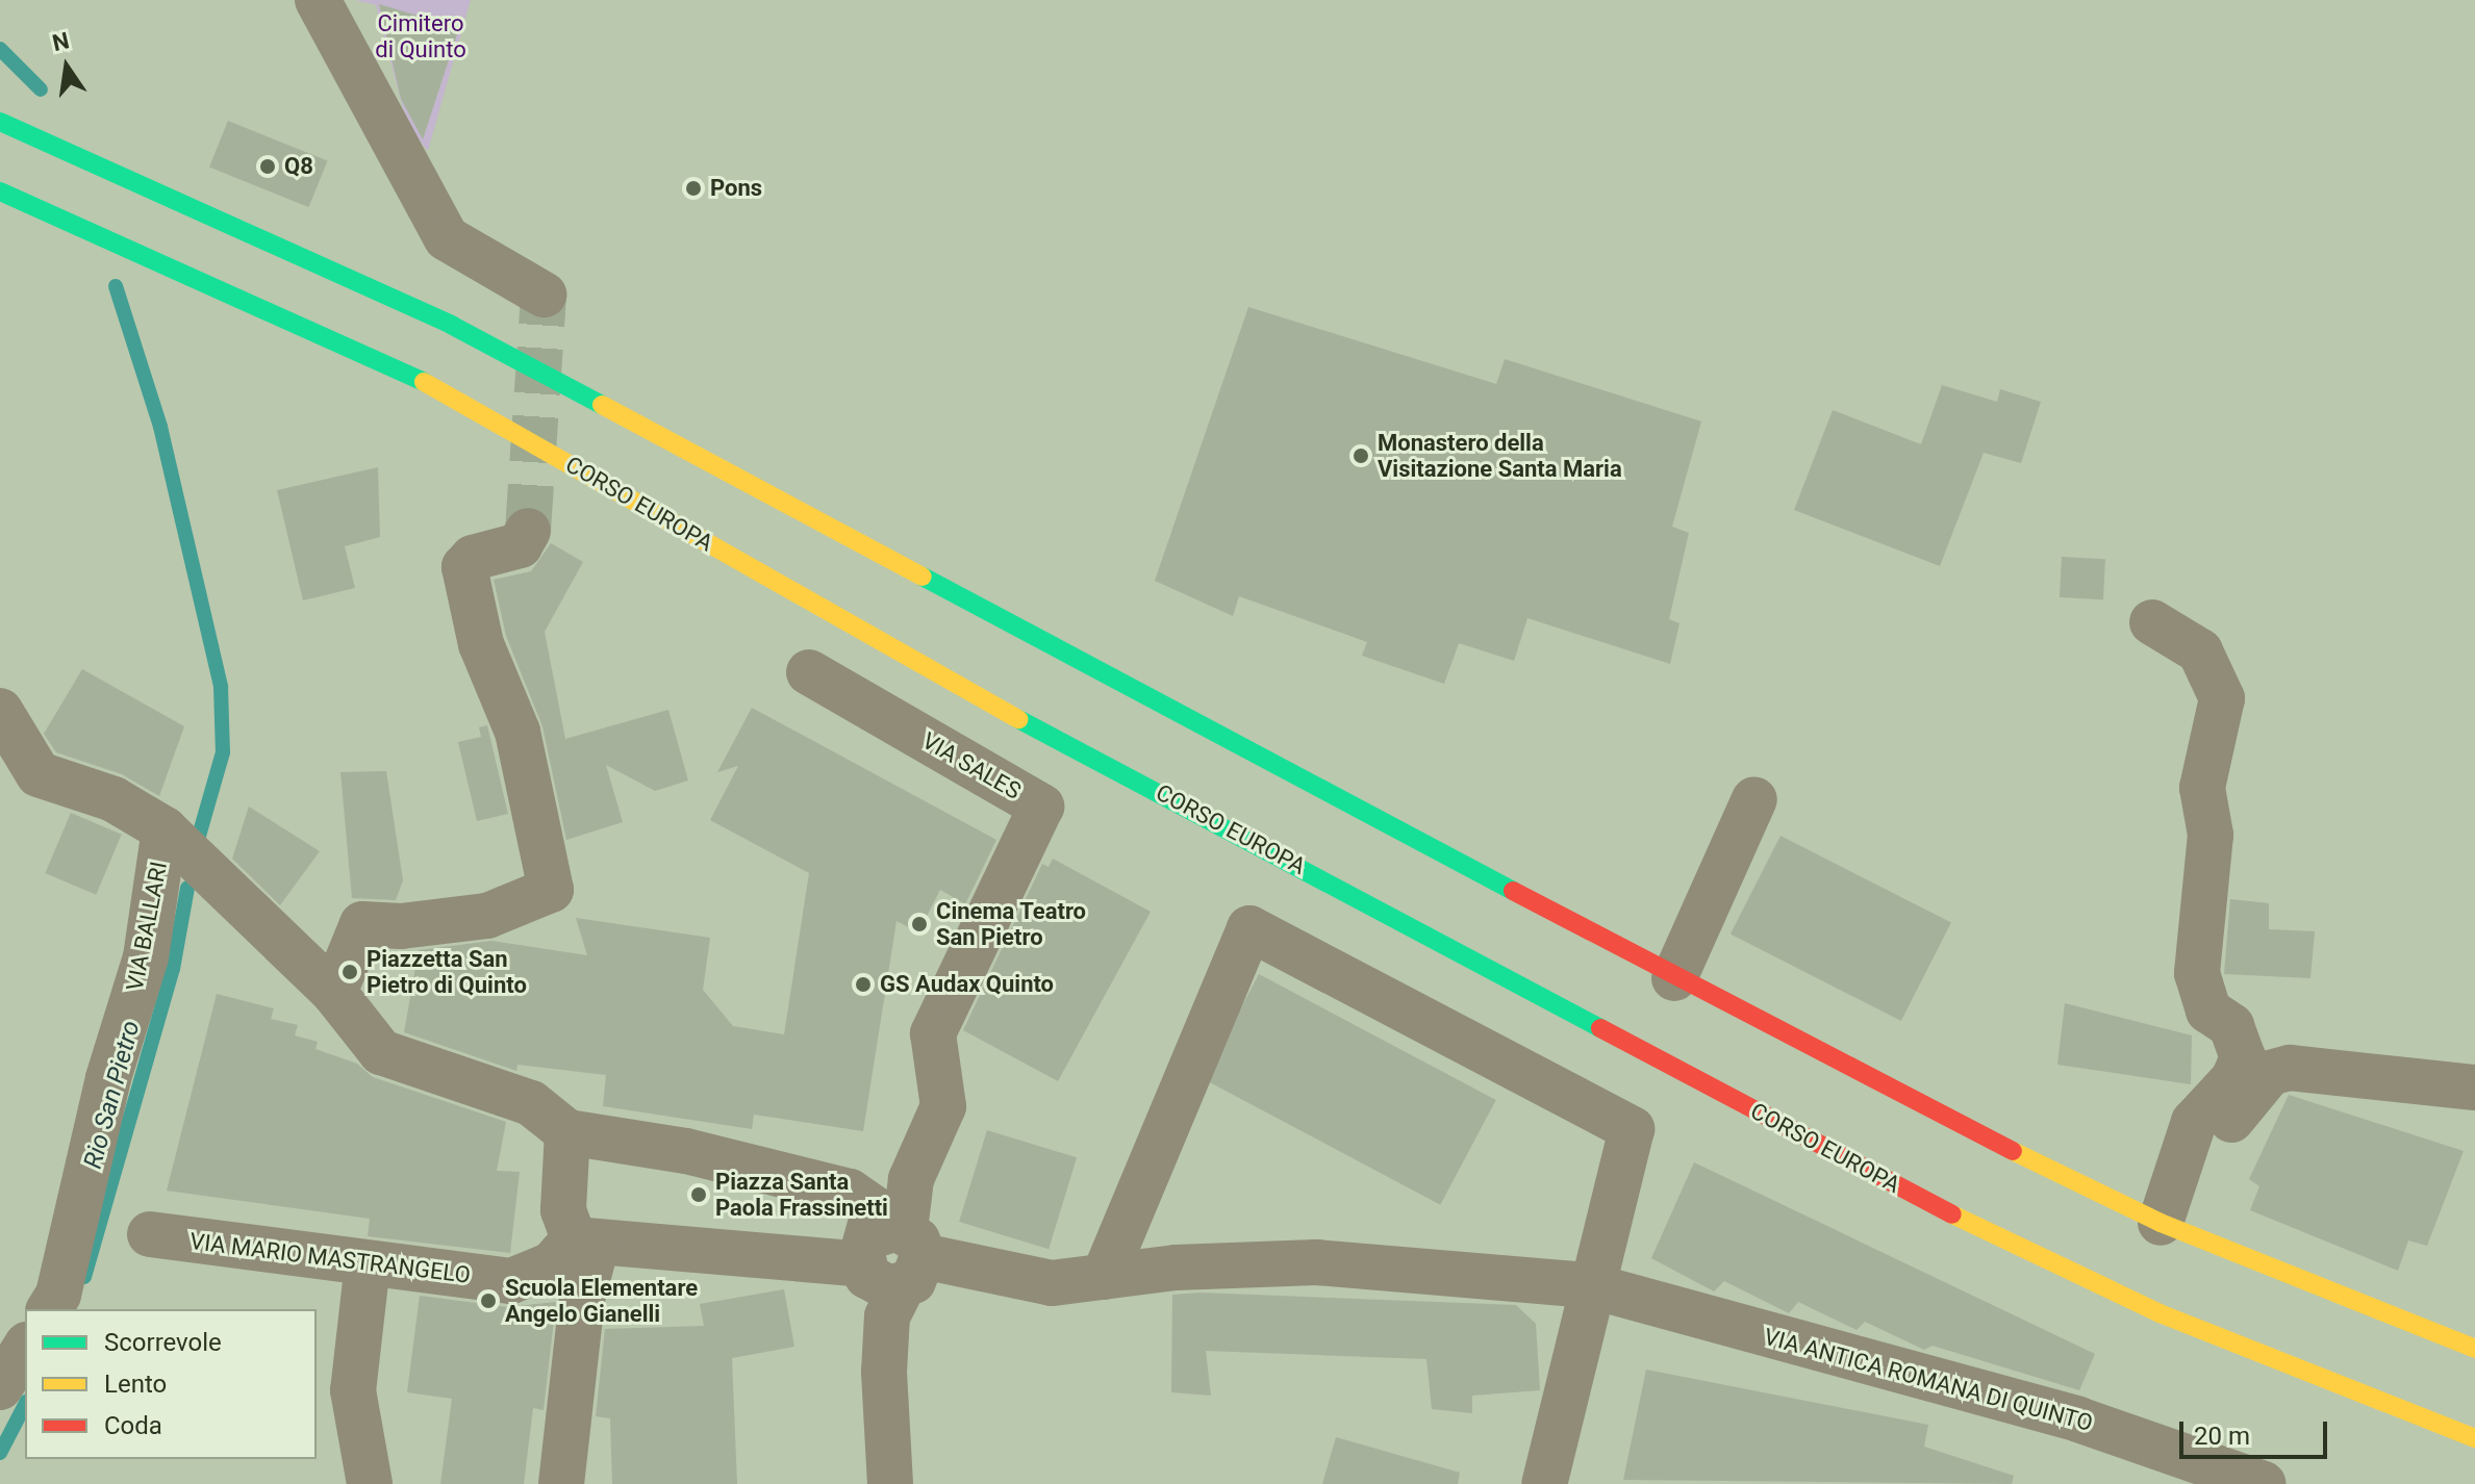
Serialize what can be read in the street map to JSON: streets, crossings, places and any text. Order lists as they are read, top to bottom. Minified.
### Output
{"streets":{"main road":["CORSO EUROPA"],"street":["VIA SALES","VIA BALLARI","VIA MARIO MASTRANGELO","VIA ANTICA ROMANA DI QUINTO"]},"crossings":[["VIA SALES","VIA ANTICA ROMANA DI QUINTO"]],"water":["Rio San Pietro"],"parks":["Cimitero di Quinto"],"places":["Q8","Pons","Monastero della Visitazione Santa Maria","Cinema Teatro San Pietro","Piazzetta San Pietro di Quinto","GS Audax Quinto","Piazza Santa Paola Frassinetti","Scuola Elementare Angelo Gianelli"],"legend":["Scorrevole","Lento","Coda"],"scale_bar":"20 m","north":"top"}
